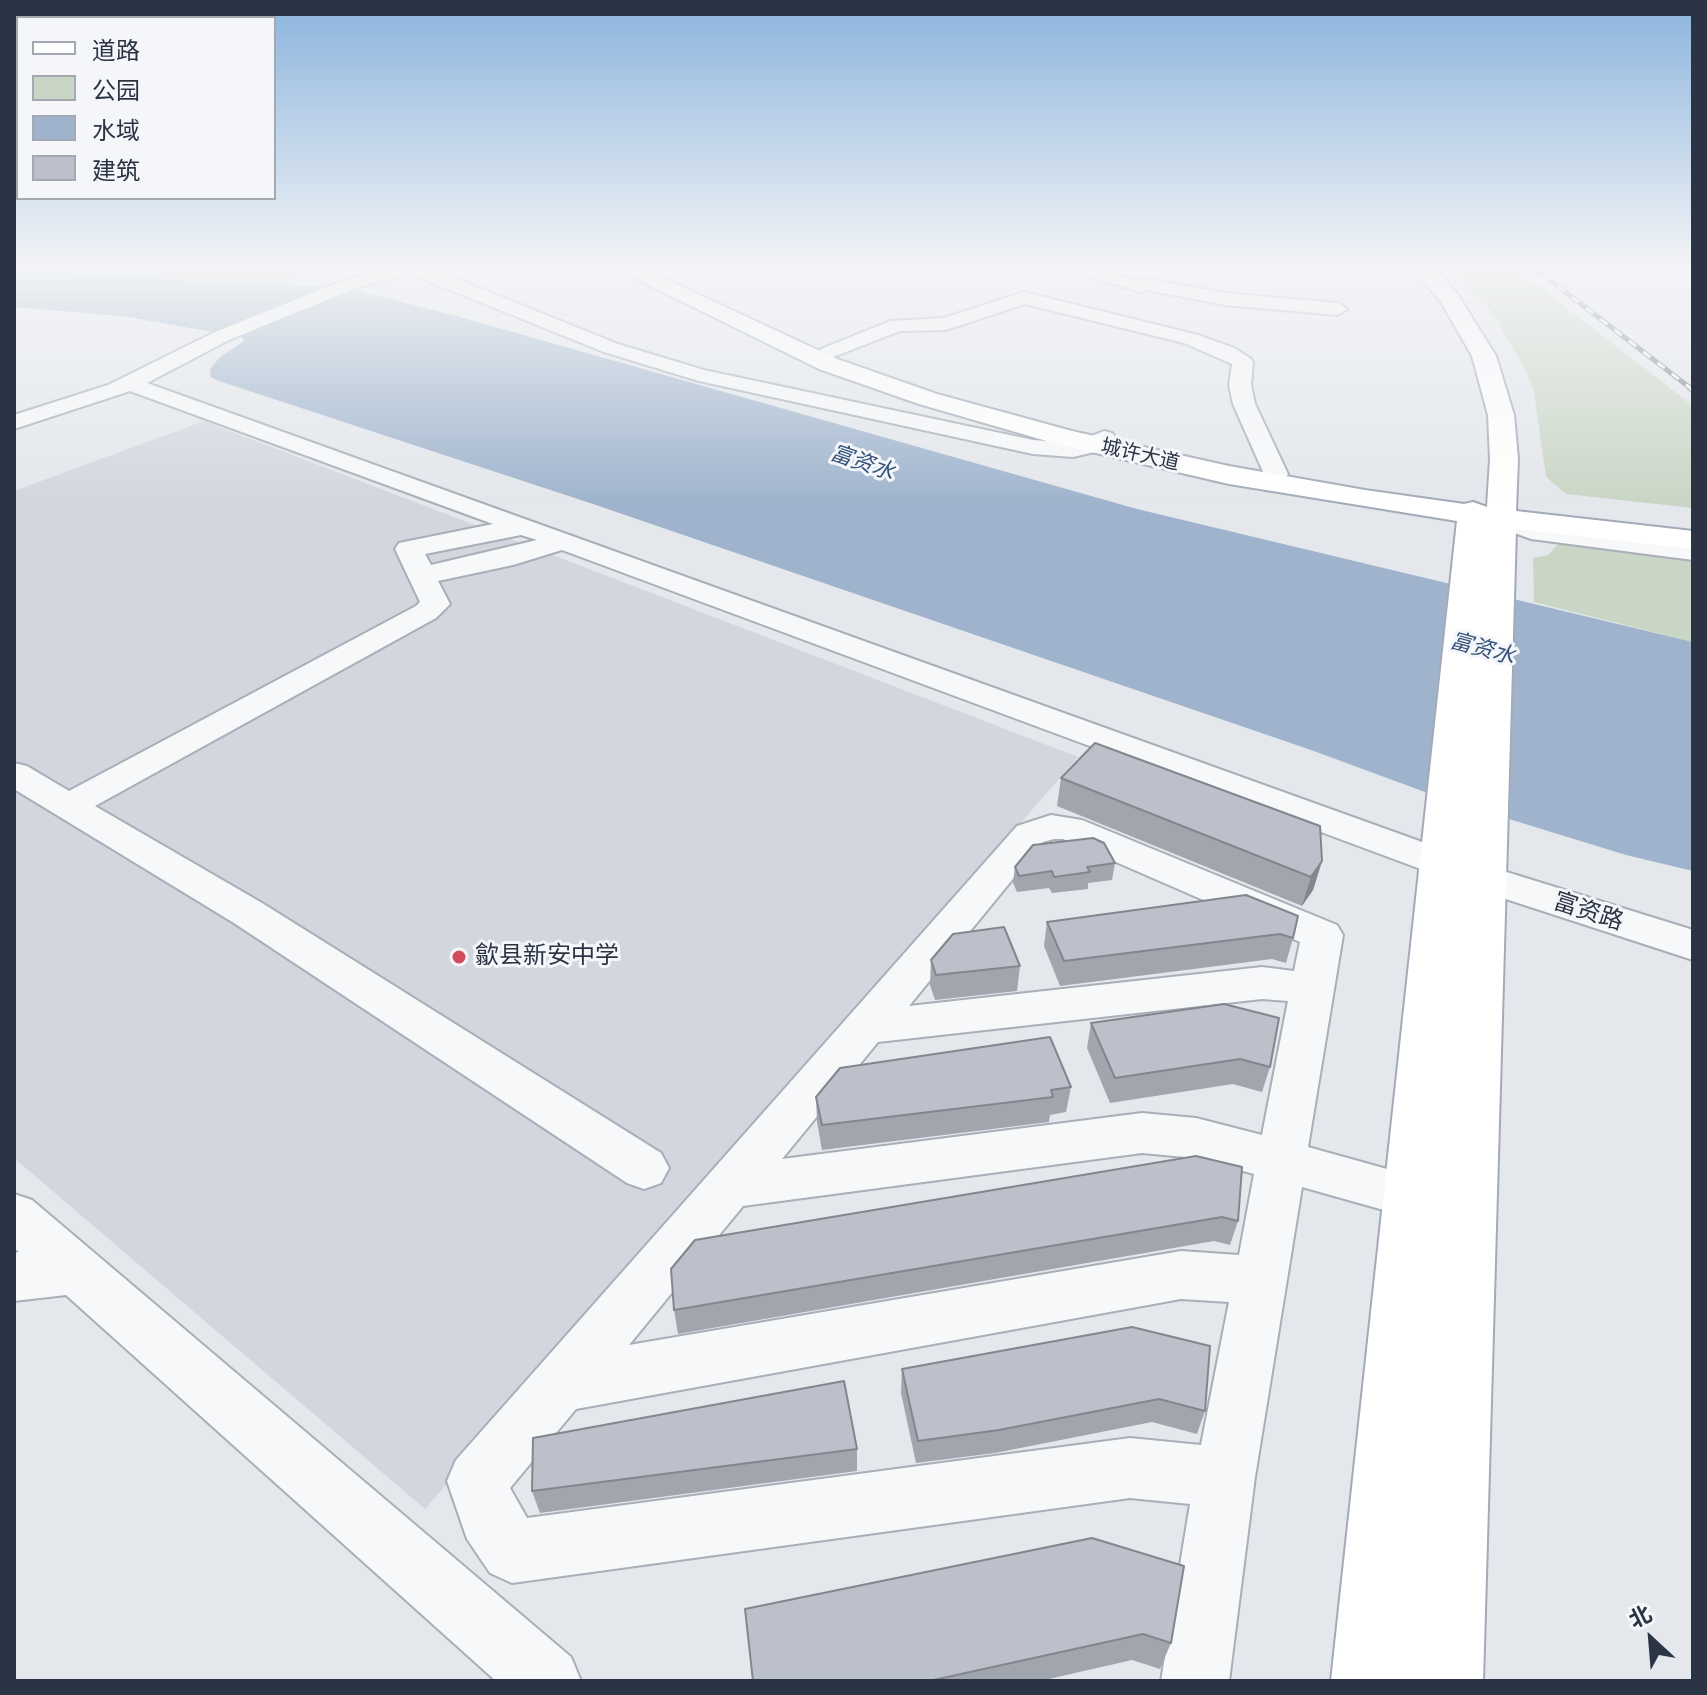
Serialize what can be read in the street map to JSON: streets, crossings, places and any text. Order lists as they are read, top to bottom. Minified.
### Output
{"streets":{"main road":["城许大道"],"street":["富资路"]},"water":["富资水"],"places":["歙县新安中学"],"legend":["道路","公园","水域","建筑"],"north":"top left"}
